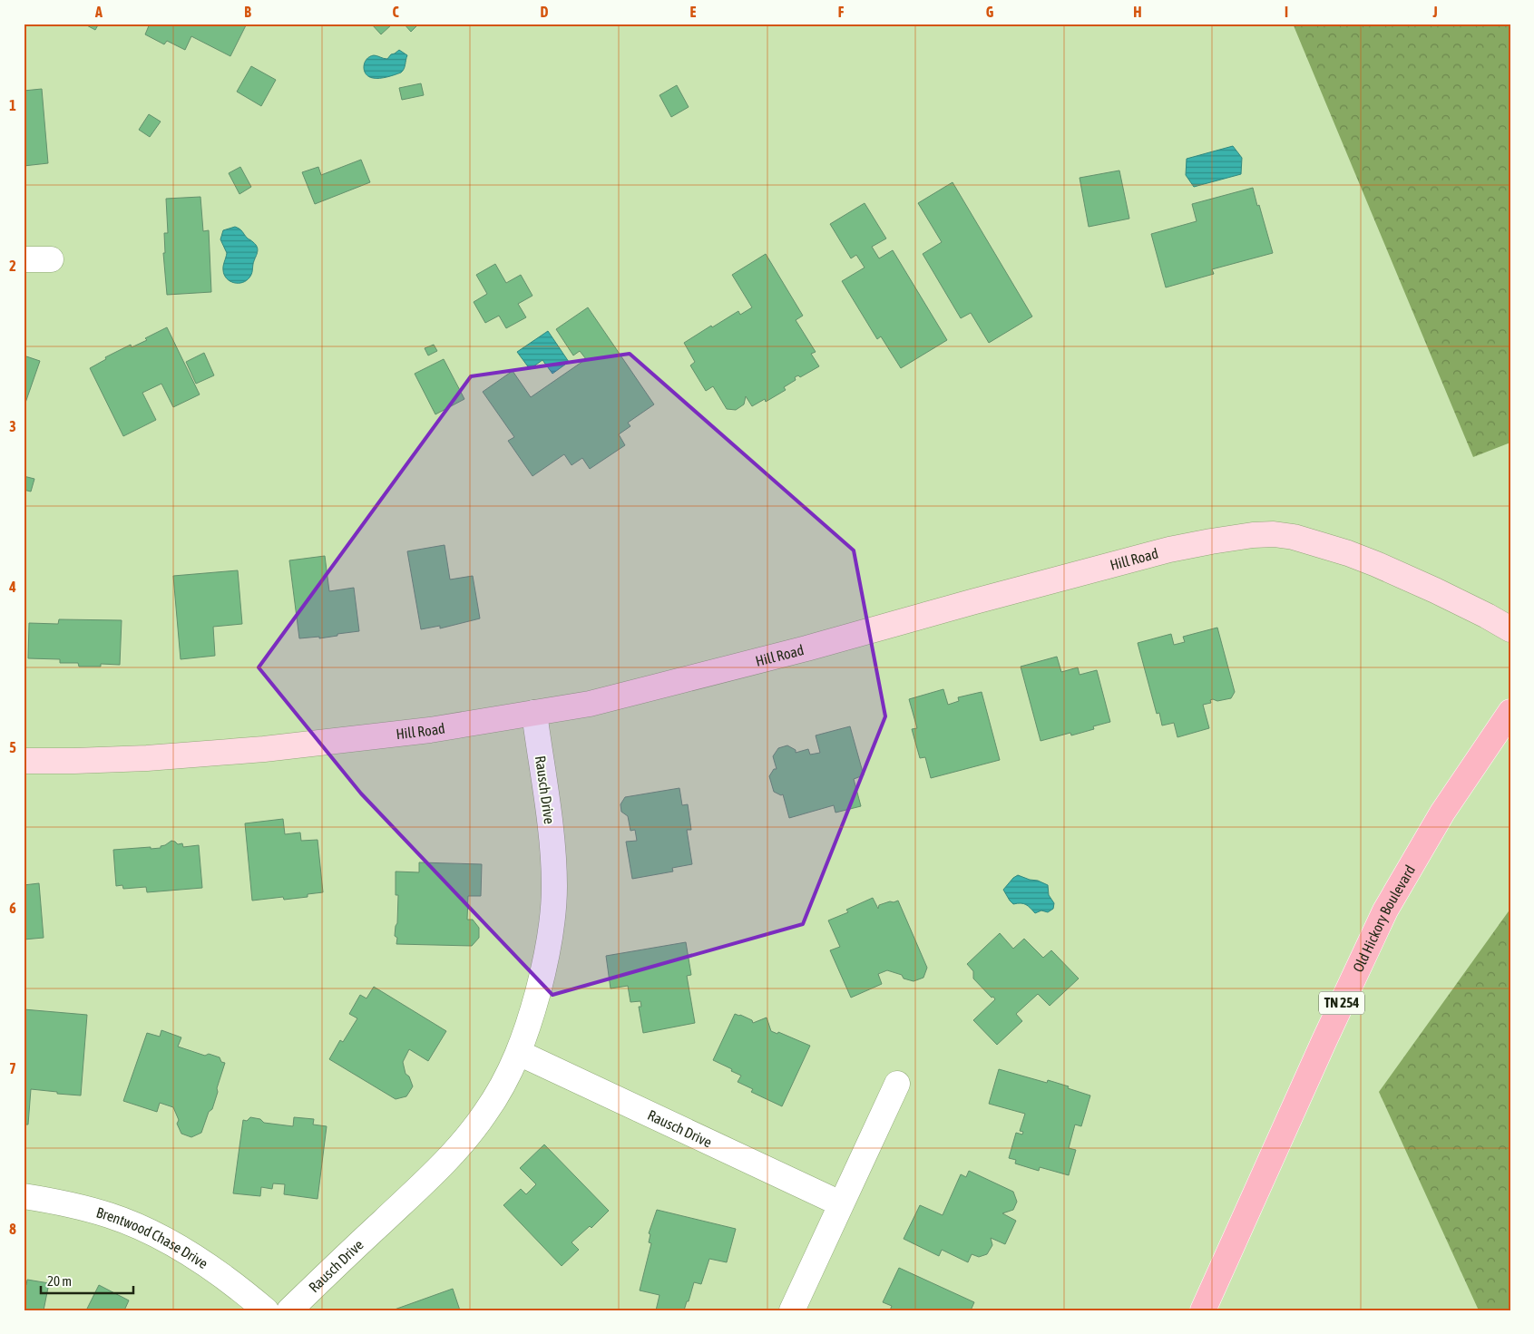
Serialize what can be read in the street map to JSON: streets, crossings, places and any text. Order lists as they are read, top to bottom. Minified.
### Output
{"streets":{"main road":["Old Hickory Boulevard","TN 254"],"street":["Hill Road","Rausch Drive","Brentwood Chase Drive"]},"crossings":[["Hill Road","Rausch Drive"]],"scale_bar":"20 m","grid":{"columns":["A","B","C","D","E","F","G","H","I","J"],"rows":["1","2","3","4","5","6","7","8"]}}
